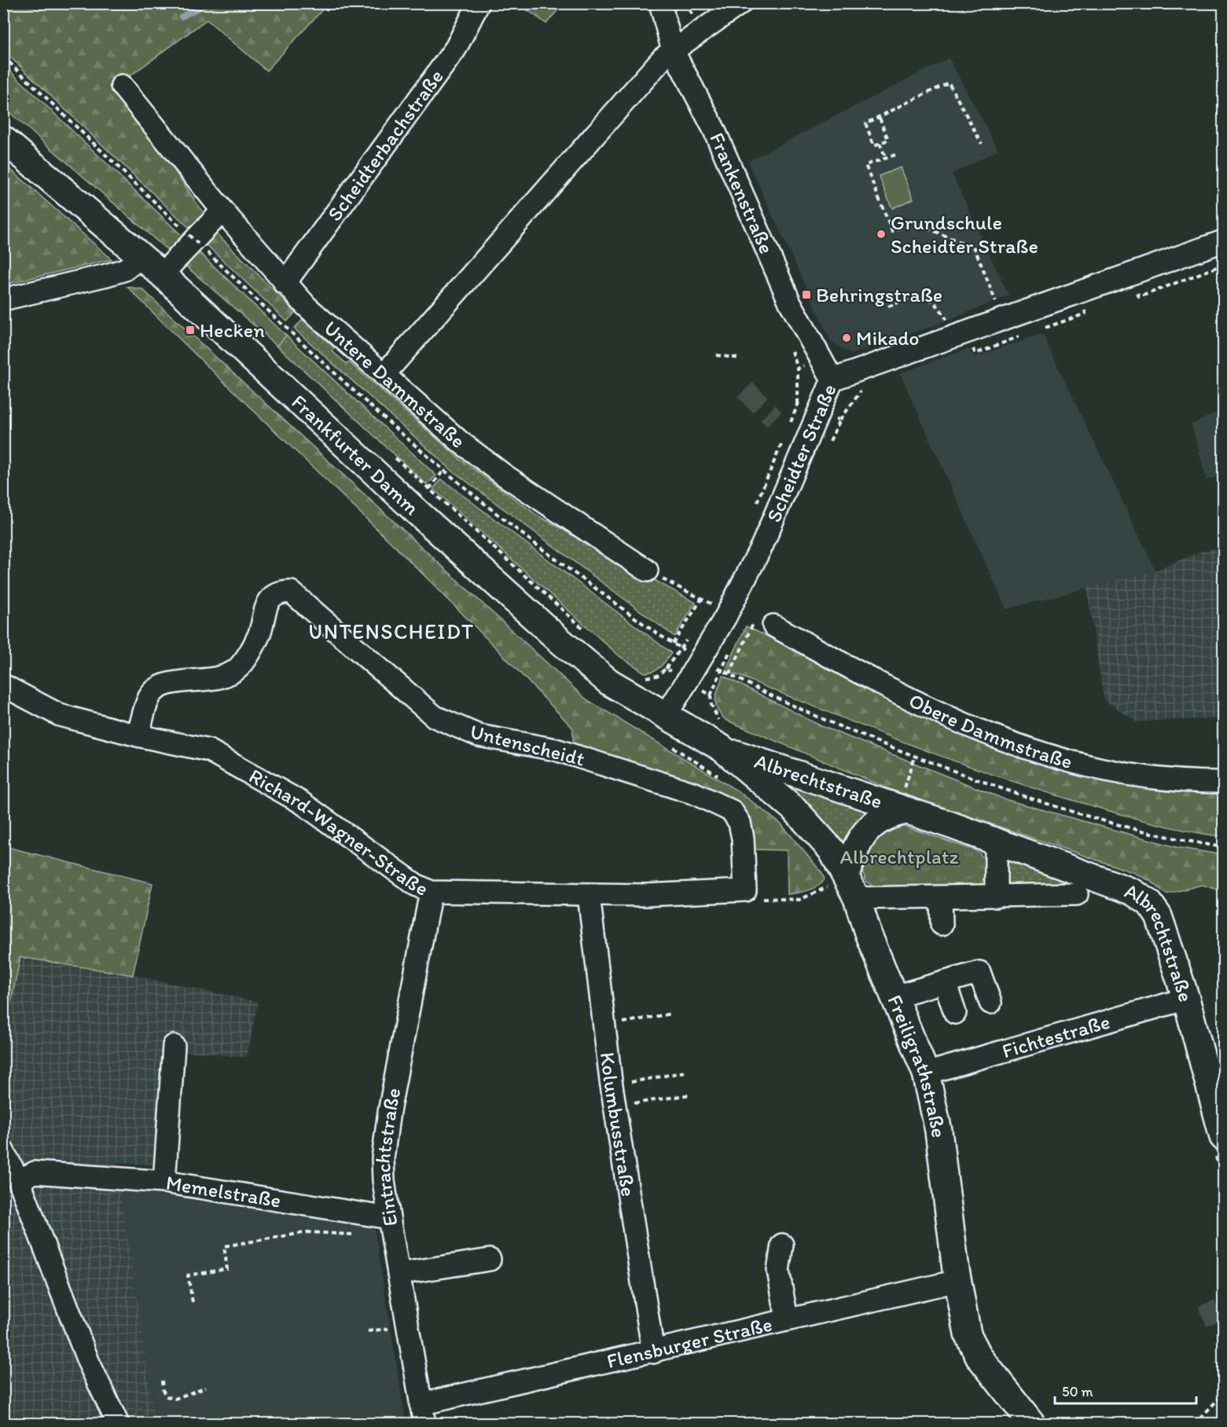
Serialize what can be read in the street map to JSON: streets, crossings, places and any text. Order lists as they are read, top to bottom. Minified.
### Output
{"streets":{"main road":["Frankfurter Damm","Albrechtstraße","Freiligrathstraße"],"street":["Scheidterbachstraße","Frankenstraße","Untere Dammstraße","Scheidter Straße","Obere Dammstraße","Untenscheidt","Richard-Wagner-Straße","Fichtestraße","Kolumbusstraße","Eintrachtstraße","Memelstraße","Flensburger Straße"]},"crossings":[["Scheidterbachstraße","Untere Dammstraße"],["Frankenstraße","Scheidter Straße"],["Frankfurter Damm","Scheidter Straße"],["Frankfurter Damm","Albrechtstraße"],["Frankfurter Damm","Freiligrathstraße"],["Untenscheidt","Richard-Wagner-Straße"],["Albrechtstraße","Fichtestraße"],["Albrechtstraße","Freiligrathstraße"],["Richard-Wagner-Straße","Kolumbusstraße"],["Richard-Wagner-Straße","Eintrachtstraße"],["Fichtestraße","Freiligrathstraße"],["Freiligrathstraße","Flensburger Straße"],["Kolumbusstraße","Flensburger Straße"],["Eintrachtstraße","Memelstraße"],["Eintrachtstraße","Flensburger Straße"]],"districts":["UNTENSCHEIDT"],"parks":["Albrechtplatz"],"places":{"other":["Grundschule Scheidter Straße","Mikado"],"transit":["Behringstraße","Hecken"]},"scale_bar":"50 m"}
